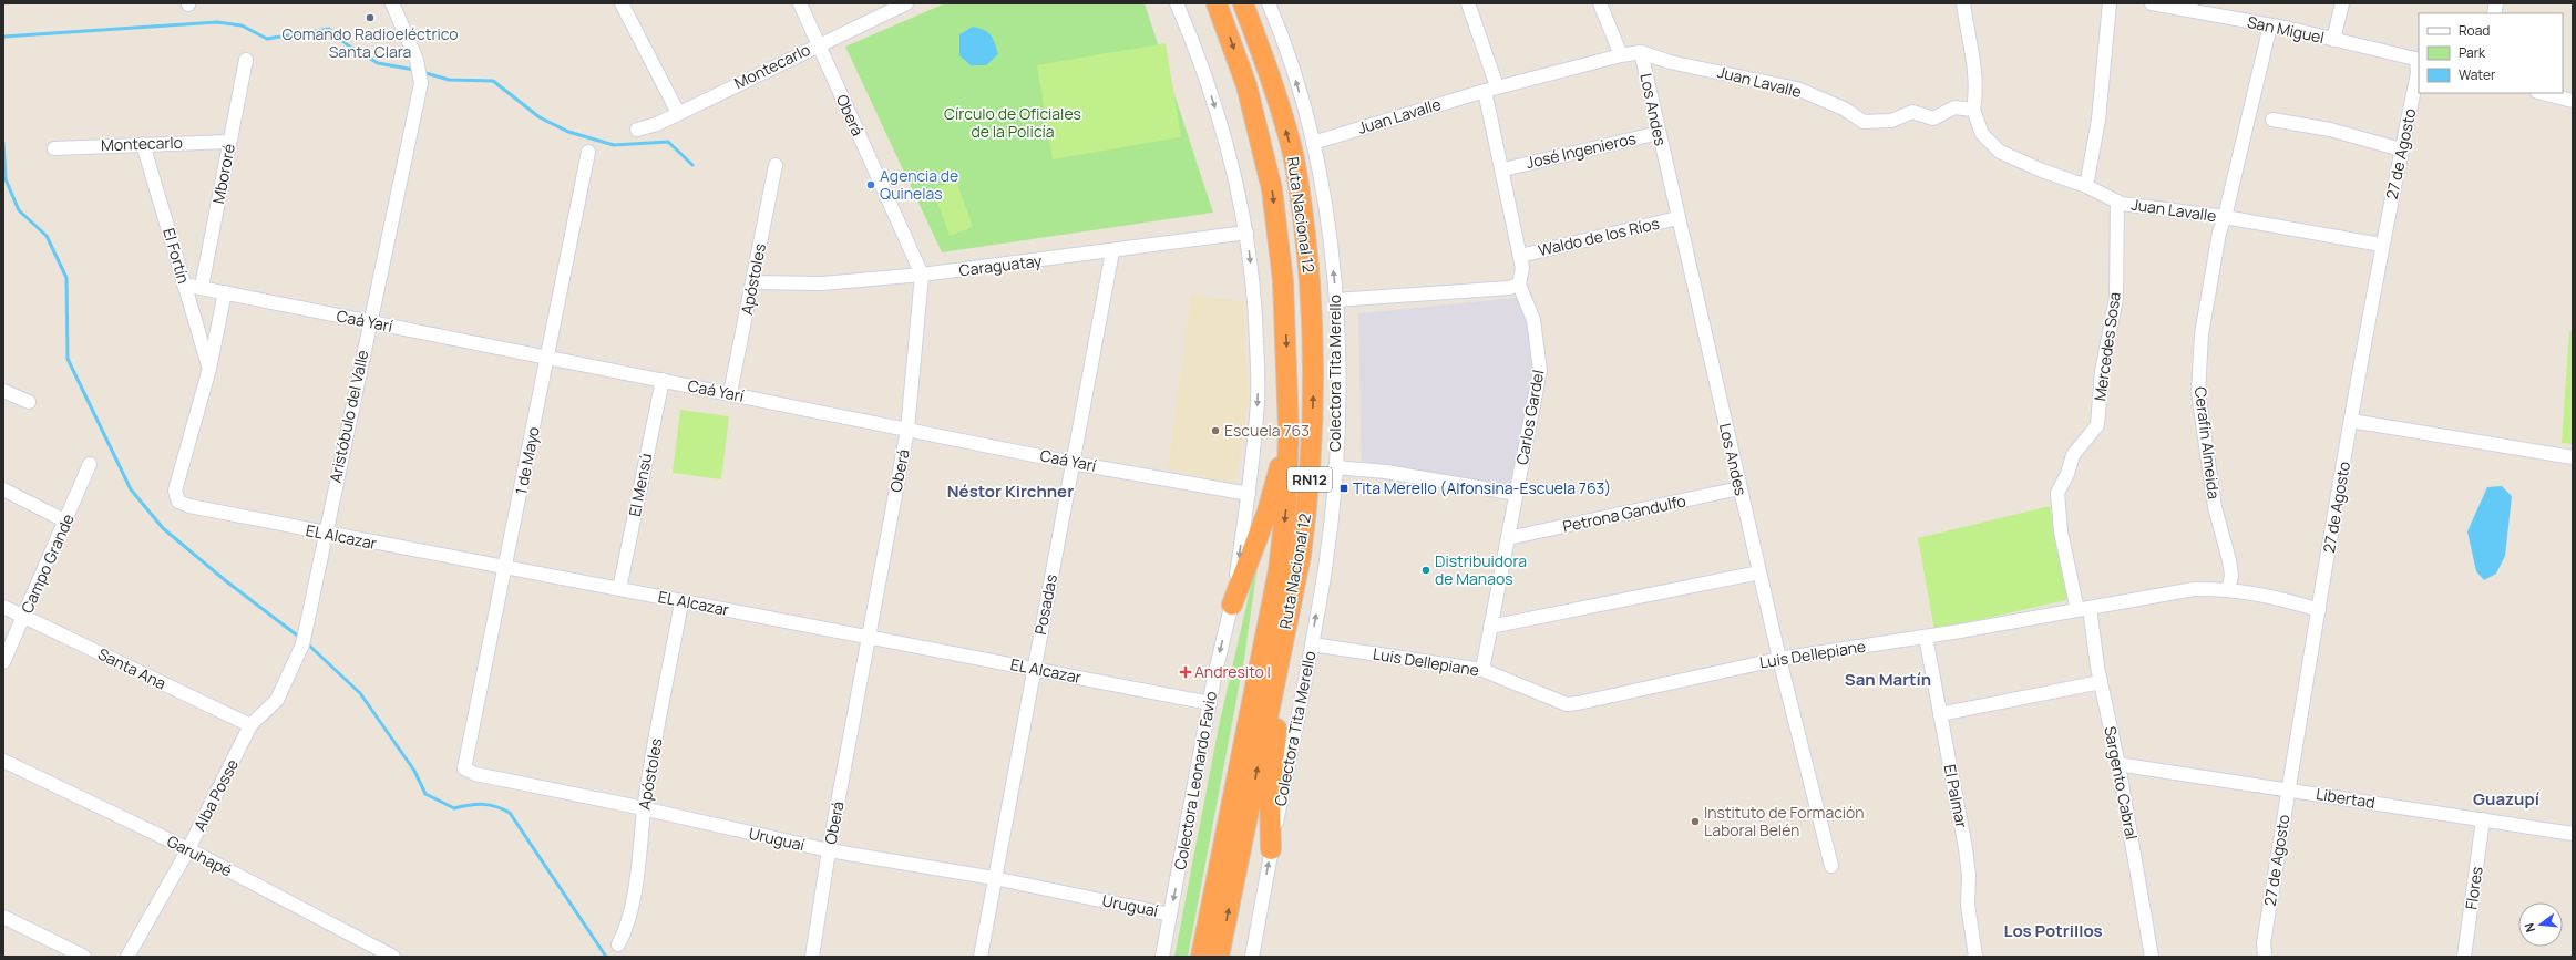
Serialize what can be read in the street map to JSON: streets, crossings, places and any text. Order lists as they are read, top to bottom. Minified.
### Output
{"streets":{"highway":["Ruta Nacional 12","RN12"],"street":["San Miguel","Montecarlo","Juan Lavalle","Los Andes","Oberá","José Ingenieros","27 de Agosto","Mbororé","Waldo de los Ríos","El Fortín","Caraguatay","Apóstoles","Caá Yarí","Mercedes Sosa","Colectora Tita Merello","Aristóbulo del Valle","Carlos Gardel","Cerafín Almeida","1 de Mayo","El Mensú","Petrona Gandulfo","EL Alcazar","Campo Grande","Posadas","Luis Dellepiane","Santa Ana","Colectora Leonardo Favio","Sargento Cabral","Alba Posse","El Palmar","Libertad","Uruguaí","Garuhapé","Flores"]},"crossings":[["San Miguel","27 de Agosto"],["San Miguel","Cerafín Almeida"],["Montecarlo","Oberá"],["Montecarlo","Mbororé"],["Montecarlo","El Fortín"],["Juan Lavalle","Los Andes"],["Juan Lavalle","27 de Agosto"],["Juan Lavalle","Mercedes Sosa"],["Juan Lavalle","Colectora Tita Merello"],["Juan Lavalle","Cerafín Almeida"],["Los Andes","José Ingenieros"],["Los Andes","Waldo de los Ríos"],["Los Andes","Petrona Gandulfo"],["Los Andes","Luis Dellepiane"],["Oberá","Caraguatay"],["Oberá","Caá Yarí"],["Oberá","EL Alcazar"],["Oberá","Uruguaí"],["27 de Agosto","Luis Dellepiane"],["27 de Agosto","Libertad"],["Mbororé","Caá Yarí"],["El Fortín","Caá Yarí"],["El Fortín","EL Alcazar"],["Caraguatay","Apóstoles"],["Caraguatay","Posadas"],["Apóstoles","Caá Yarí"],["Apóstoles","EL Alcazar"],["Apóstoles","Uruguaí"],["Caá Yarí","Aristóbulo del Valle"],["Caá Yarí","1 de Mayo"],["Caá Yarí","El Mensú"],["Caá Yarí","Posadas"],["Caá Yarí","Colectora Leonardo Favio"],["Mercedes Sosa","Luis Dellepiane"],["Mercedes Sosa","Sargento Cabral"],["Colectora Tita Merello","Luis Dellepiane"],["Aristóbulo del Valle","EL Alcazar"],["Aristóbulo del Valle","Santa Ana"],["Aristóbulo del Valle","Alba Posse"],["Carlos Gardel","Petrona Gandulfo"],["Carlos Gardel","Luis Dellepiane"],["Cerafín Almeida","Luis Dellepiane"],["1 de Mayo","EL Alcazar"],["1 de Mayo","Uruguaí"],["El Mensú","EL Alcazar"],["EL Alcazar","Posadas"],["EL Alcazar","Colectora Leonardo Favio"],["Campo Grande","Santa Ana"],["Posadas","Uruguaí"],["Luis Dellepiane","Sargento Cabral"],["Luis Dellepiane","El Palmar"],["Santa Ana","Alba Posse"],["Colectora Leonardo Favio","Uruguaí"],["Sargento Cabral","Libertad"],["Alba Posse","Garuhapé"],["Libertad","Flores"]],"one_way":["Colectora Leonardo Favio"],"districts":["Néstor Kirchner","San Martín","Guazupí","Los Potrillos"],"parks":["Círculo de Oficiales de la Policía"],"places":{"other":["Comando Radioeléctrico Santa Clara","Agencia de Quinelas","Escuela 763","Distribuidora de Manaos","Instituto de Formación Laboral Belén"],"transit":["Tita Merello (Alfonsina-Escuela 763)"],"health":["Andresito I"]},"legend":["Road","Park","Water"],"north":"left"}
